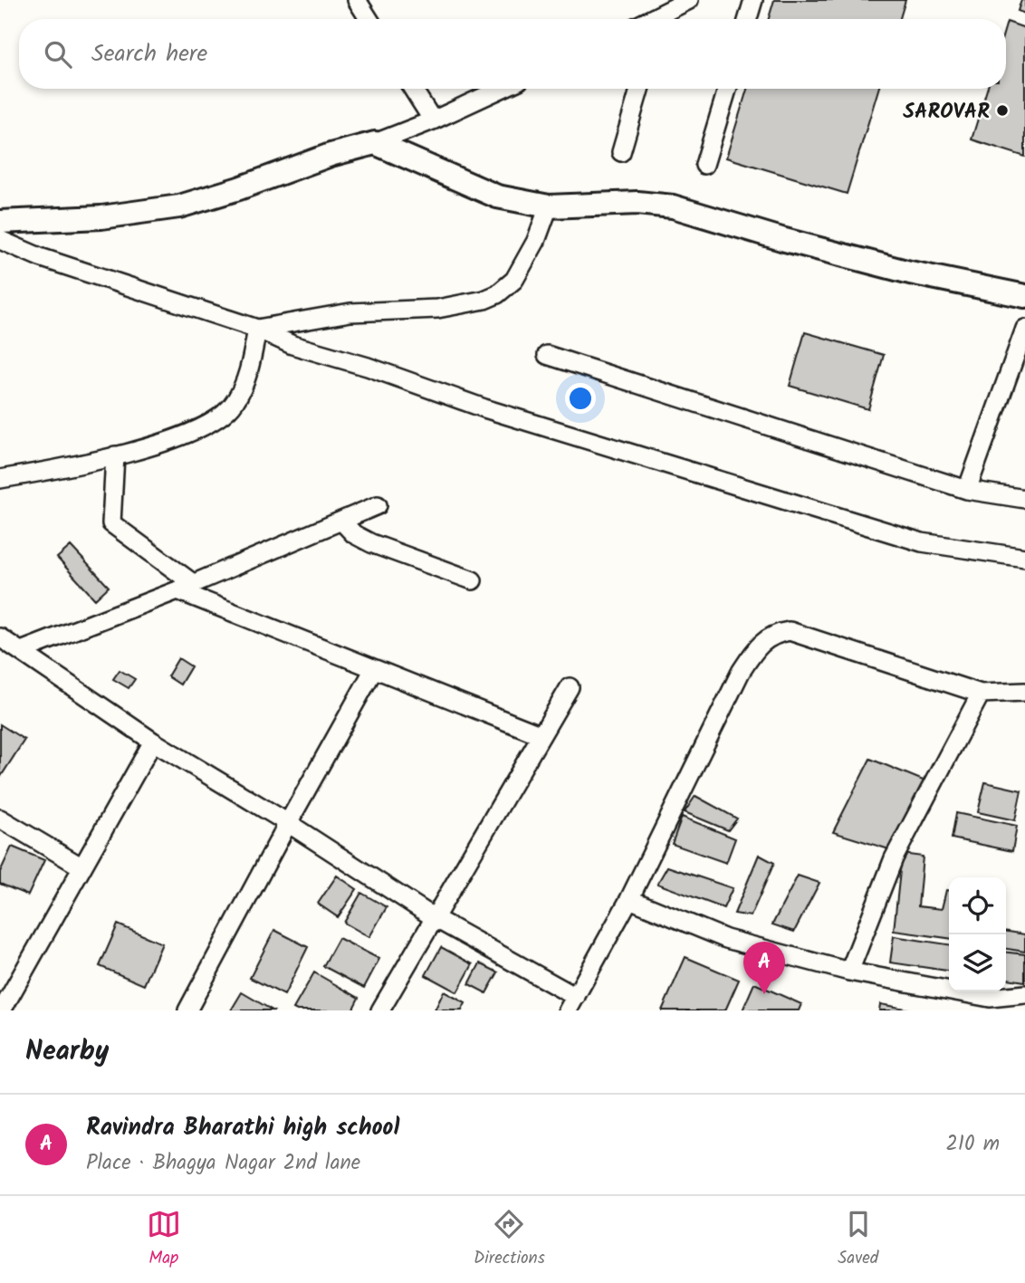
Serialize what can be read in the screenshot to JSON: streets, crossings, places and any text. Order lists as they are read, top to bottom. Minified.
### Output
{"places":["SAROVAR"],"page":{"search":"Search here","pins":"A","heading":"Nearby","list":[{"mark":"A","name":"Ravindra Bharathi high school","note":"Place · Bhagya Nagar 2nd lane","value":"210 m"}],"nav":["Map","Directions","Saved"]}}
